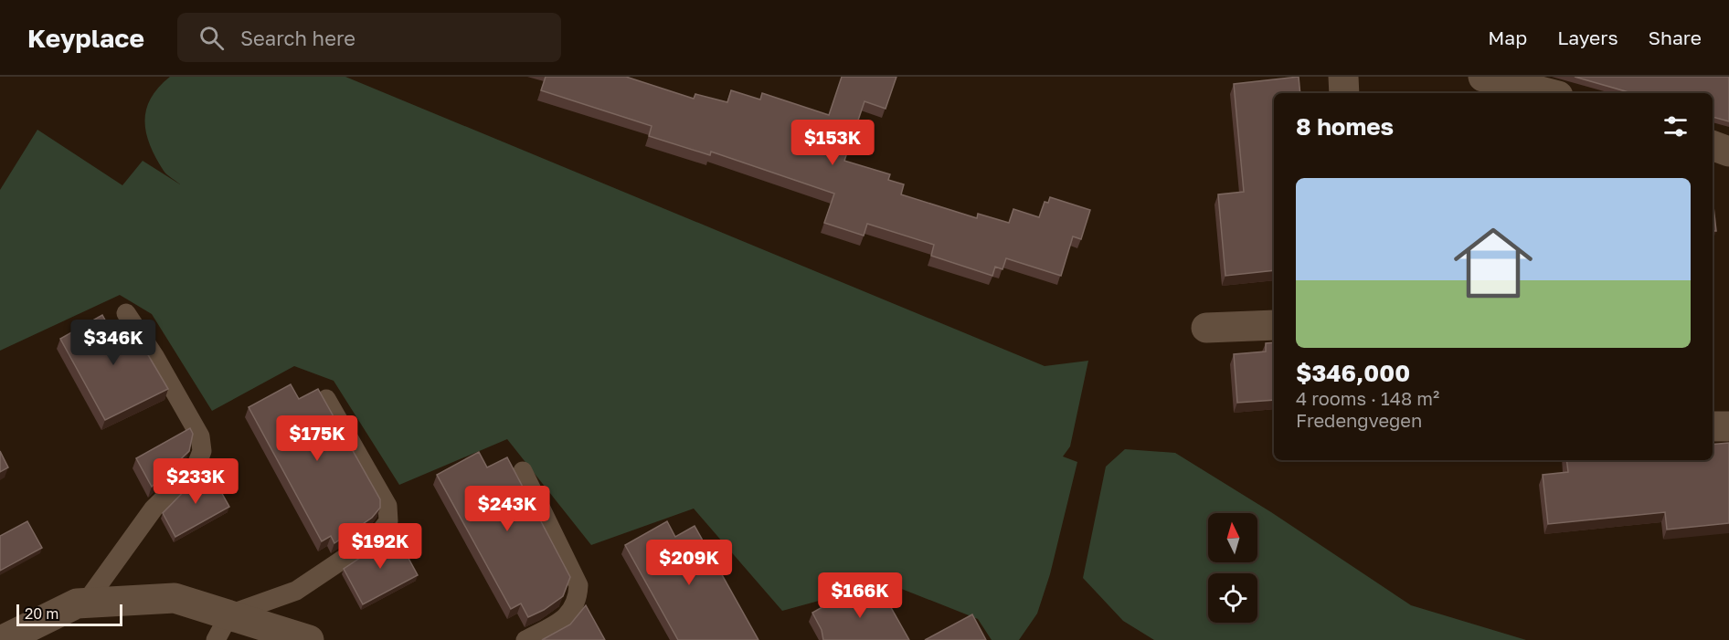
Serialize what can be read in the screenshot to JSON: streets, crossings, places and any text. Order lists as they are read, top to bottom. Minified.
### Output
{"scale_bar":"20 m","north":"top","page":{"header":"Keyplace","search":"Search here","nav":["Map","Layers","Share"],"heading":"8 homes","price":["$153K","$346K","$175K","$233K","$243K","$192K","$209K","$166K"],"list":[{"name":"$346,000","note":"4 rooms · 148 m² · Fredengvegen"}],"scale":"20 m"}}
